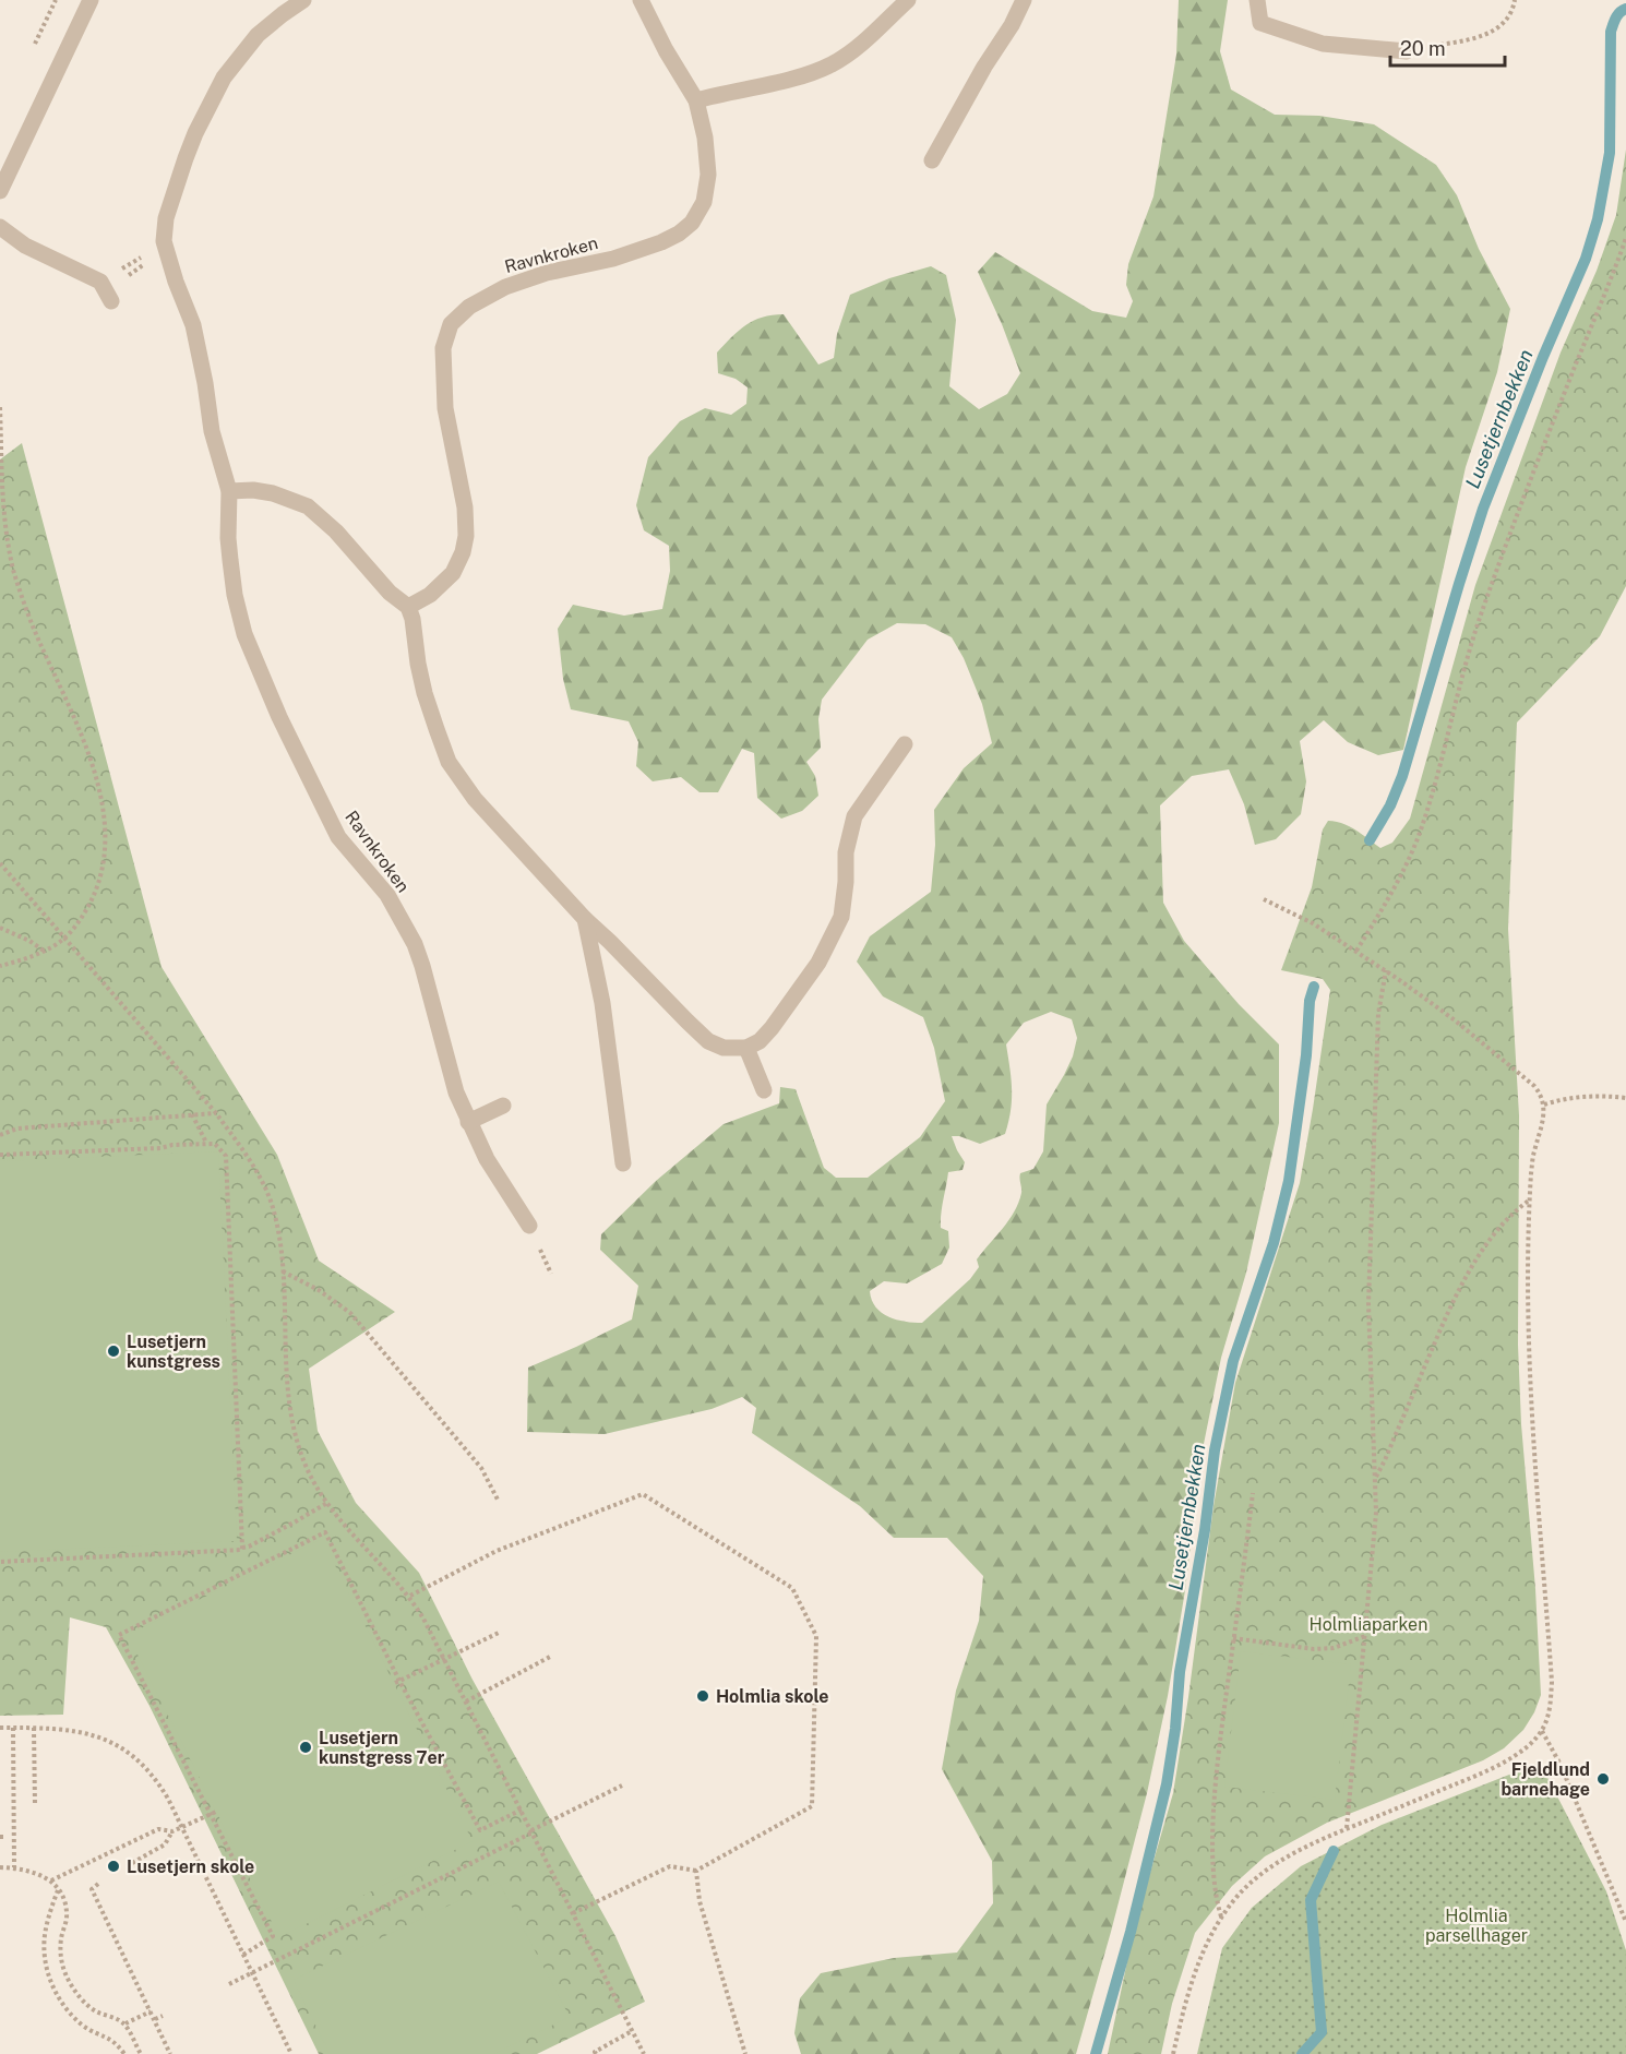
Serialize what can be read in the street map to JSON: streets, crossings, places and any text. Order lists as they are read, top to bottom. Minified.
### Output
{"streets":{"lane":["Ravnkroken"]},"water":["Lusetjernbekken"],"parks":["Holmliaparken","Holmlia parsellhager"],"places":["Lusetjern kunstgress","Holmlia skole","Lusetjern kunstgress 7er","Fjeldlund barnehage","Lusetjern skole"],"scale_bar":"20 m"}
